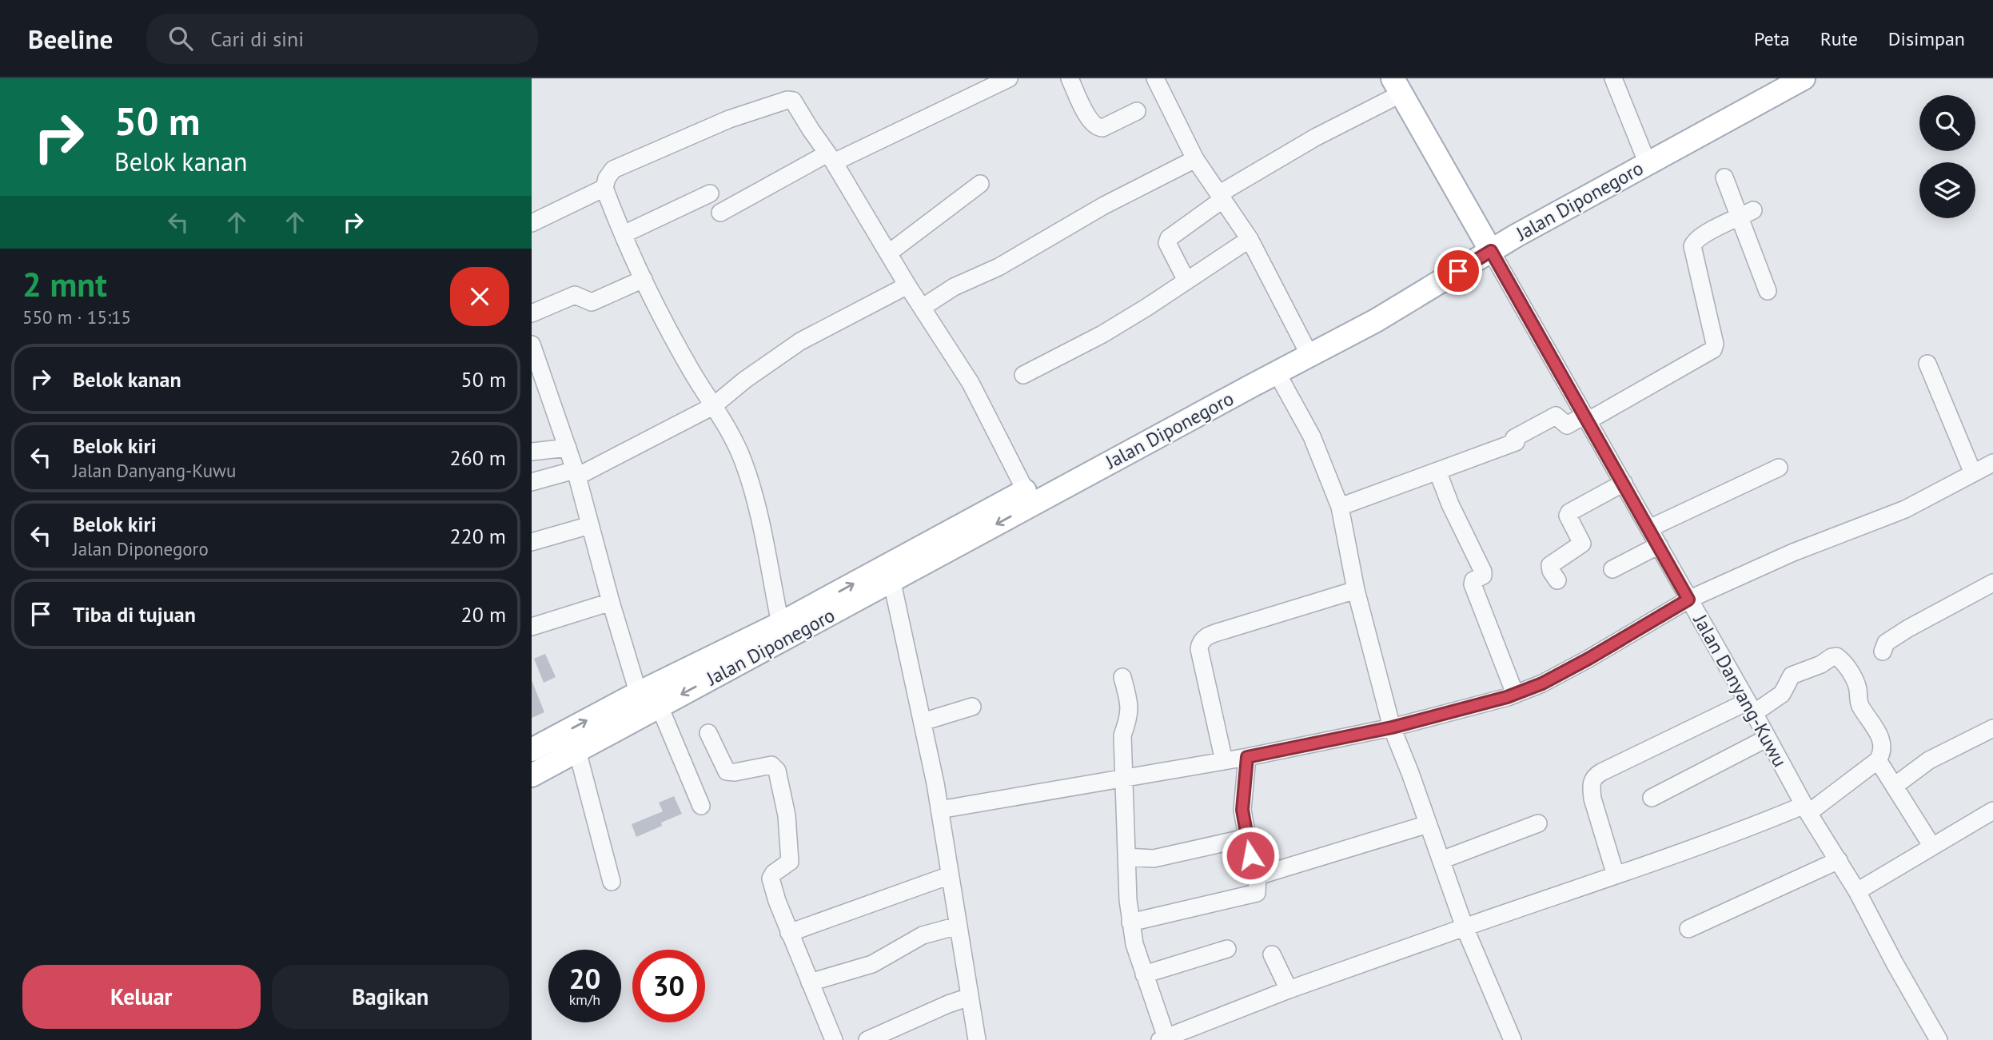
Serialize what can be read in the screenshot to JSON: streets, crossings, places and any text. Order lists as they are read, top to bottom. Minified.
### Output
{"streets":{"main road":["Jalan Diponegoro","Jalan Danyang-Kuwu"]},"crossings":[["Jalan Diponegoro","Jalan Danyang-Kuwu"]],"page":{"header":"Beeline","search":"Cari di sini","nav":["Peta","Rute","Disimpan"],"turn":["50 m","Belok kanan"],"heading":["2 mnt","550 m · 15:15"],"list":[{"name":"Belok kanan","value":"50 m"},{"name":"Belok kiri","note":"Jalan Danyang-Kuwu","value":"260 m"},{"name":"Belok kiri","note":"Jalan Diponegoro","value":"220 m"},{"name":"Tiba di tujuan","value":"20 m"}],"speed":"20 km/h","limit":"30","buttons":["Keluar","Bagikan"]}}
